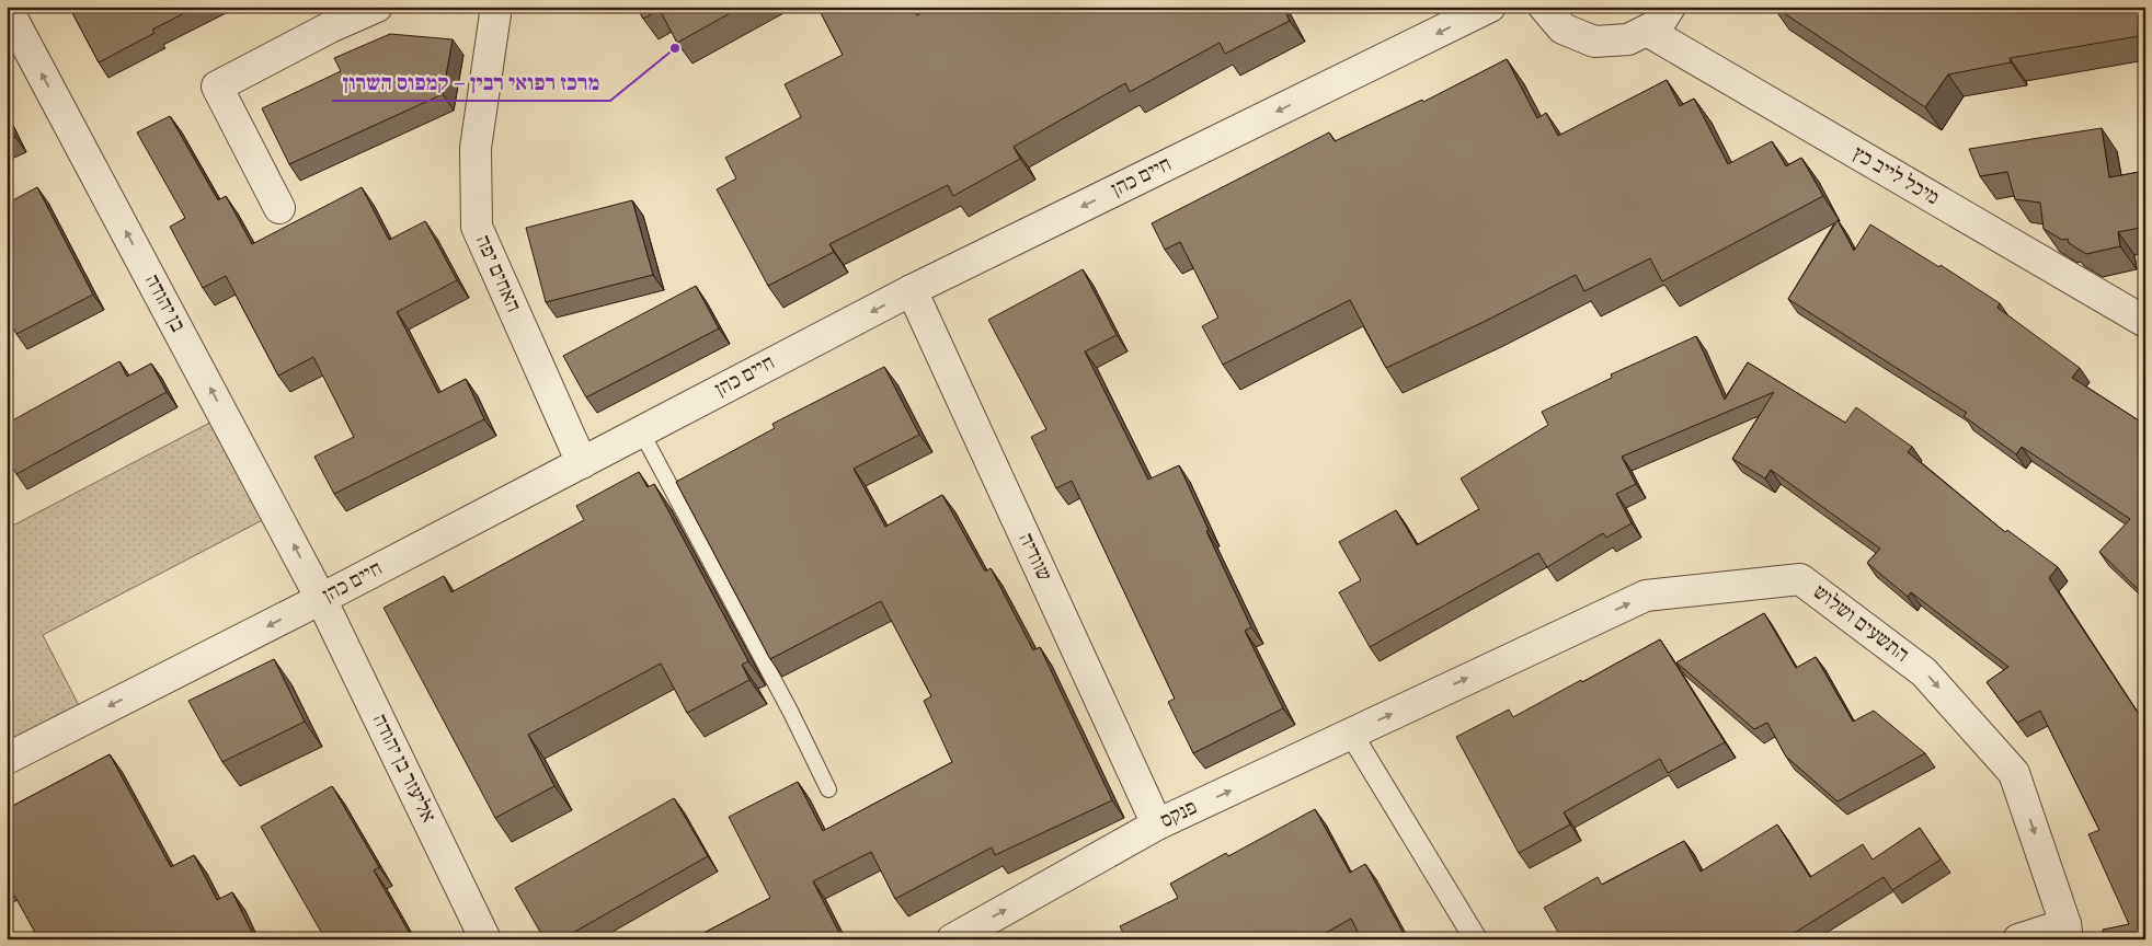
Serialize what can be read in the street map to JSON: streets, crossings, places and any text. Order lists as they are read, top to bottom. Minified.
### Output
{"streets":{"street":["מיכל לייב כץ","חיים כהן","האחים יפה","בן יהודה","שוודיה","התשעים ושלוש","אליעזר בן יהודה","פנקס"]},"crossings":[["חיים כהן","האחים יפה"],["חיים כהן","בן יהודה"],["חיים כהן","שוודיה"],["חיים כהן","אליעזר בן יהודה"],["בן יהודה","אליעזר בן יהודה"],["שוודיה","פנקס"],["התשעים ושלוש","פנקס"]],"one_way":["חיים כהן","בן יהודה","פנקס"],"places":["מרכז רפואי רבין – קמפוס השרון"]}
